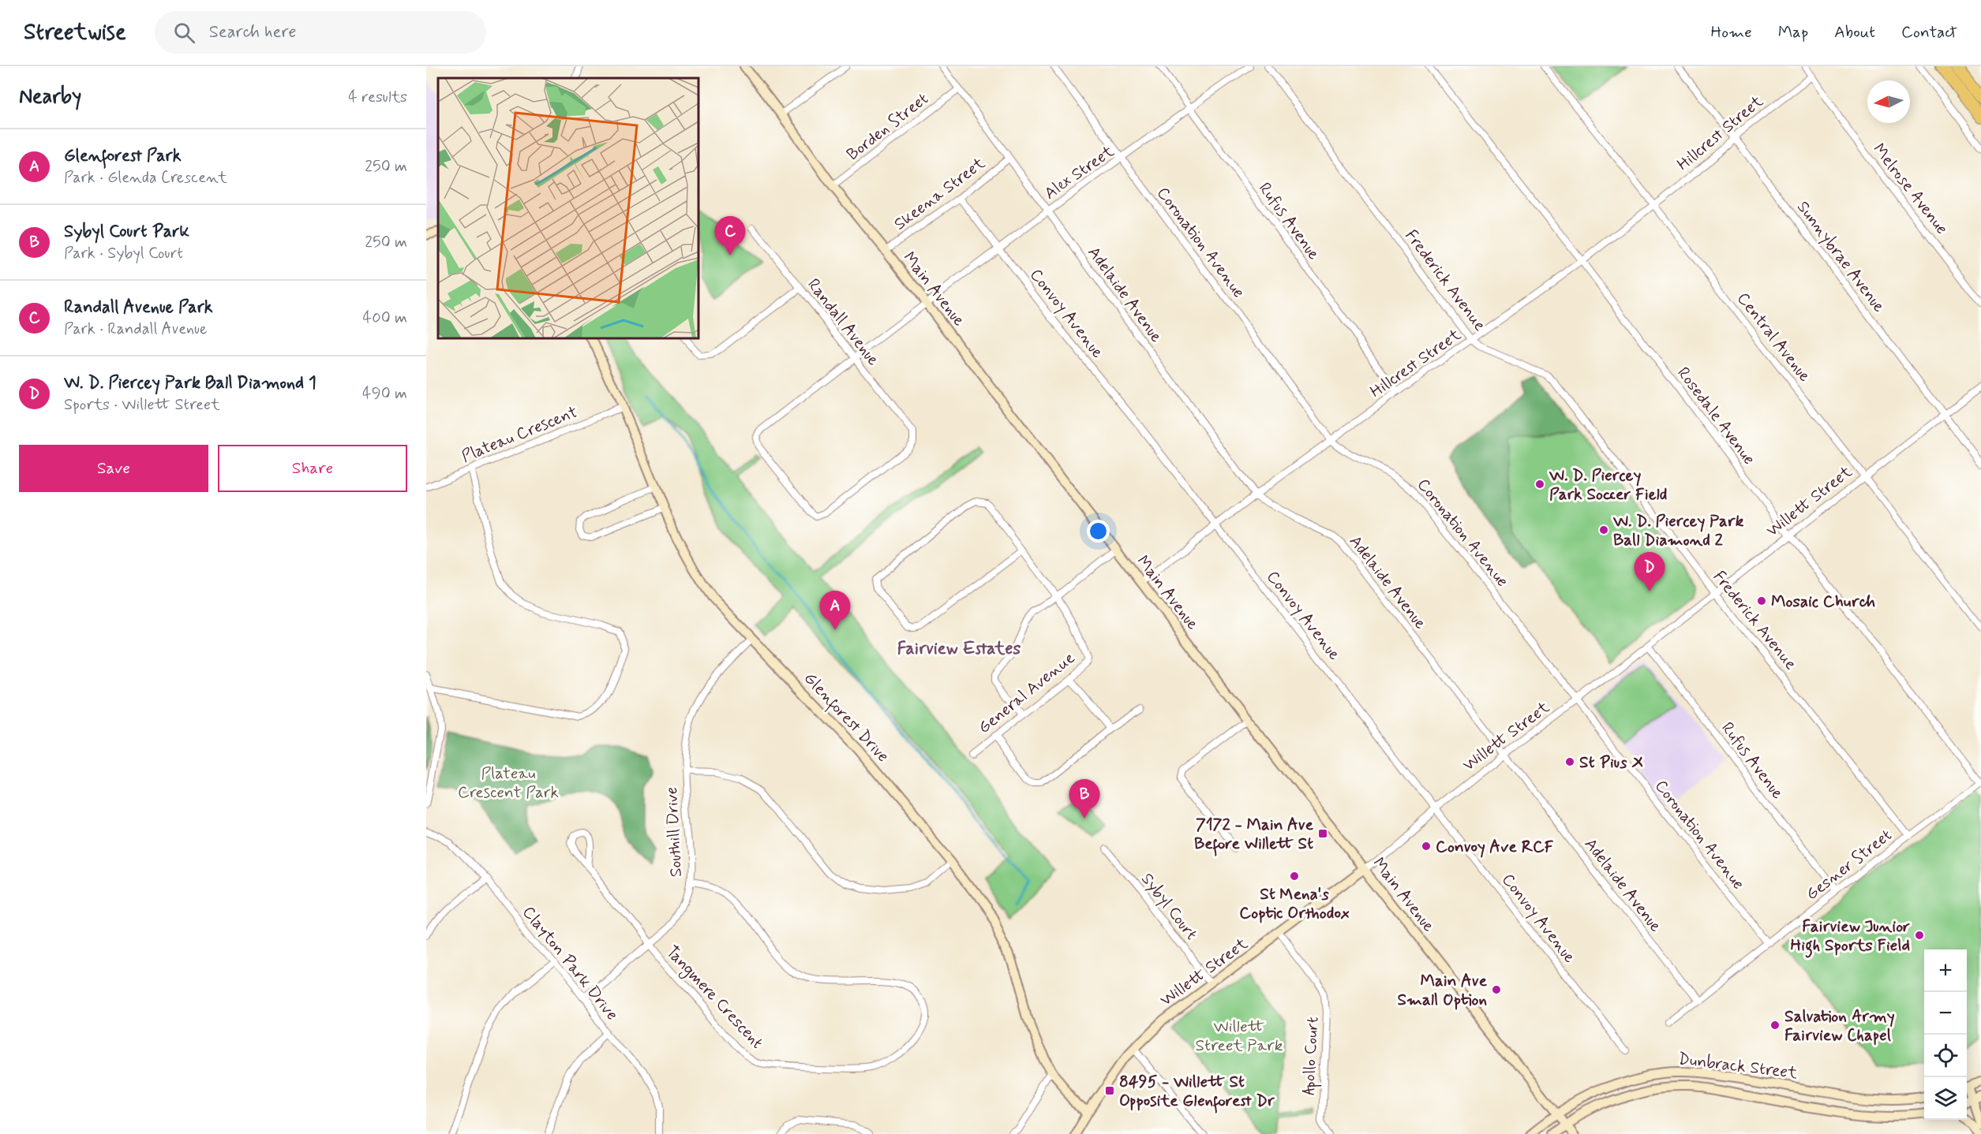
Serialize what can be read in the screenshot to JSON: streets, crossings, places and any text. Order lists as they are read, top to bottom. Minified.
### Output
{"streets":{"street":["Borden Street","Hillcrest Street","Alex Street","Melrose Avenue","Skeena Street","Rufus Avenue","Coronation Avenue","Sunnybrae Avenue","Frederick Avenue","Main Avenue","Adelaide Avenue","Convoy Avenue","Randall Avenue","Central Avenue","Rosedale Avenue","Plateau Crescent","Willett Street","General Avenue","Glenforest Drive","Southill Drive","Gesner Street","Sybyl Court","Clayton Park Drive","Tangmere Crescent","Apollo Court","Dunbrack Street"]},"crossings":[["Borden Street","Main Avenue"],["Borden Street","Adelaide Avenue"],["Hillcrest Street","Melrose Avenue"],["Hillcrest Street","Rufus Avenue"],["Hillcrest Street","Coronation Avenue"],["Hillcrest Street","Sunnybrae Avenue"],["Hillcrest Street","Frederick Avenue"],["Hillcrest Street","Main Avenue"],["Hillcrest Street","Adelaide Avenue"],["Hillcrest Street","Convoy Avenue"],["Hillcrest Street","Central Avenue"],["Hillcrest Street","Rosedale Avenue"],["Alex Street","Rufus Avenue"],["Alex Street","Coronation Avenue"],["Alex Street","Main Avenue"],["Alex Street","Adelaide Avenue"],["Alex Street","Convoy Avenue"],["Alex Street","Randall Avenue"],["Skeena Street","Main Avenue"],["Skeena Street","Adelaide Avenue"],["Skeena Street","Convoy Avenue"],["Rufus Avenue","Willett Street"],["Rufus Avenue","Gesner Street"],["Coronation Avenue","Willett Street"],["Coronation Avenue","Gesner Street"],["Sunnybrae Avenue","Willett Street"],["Frederick Avenue","Willett Street"],["Frederick Avenue","Gesner Street"],["Main Avenue","Willett Street"],["Main Avenue","Dunbrack Street"],["Adelaide Avenue","Willett Street"],["Adelaide Avenue","Gesner Street"],["Convoy Avenue","Willett Street"],["Central Avenue","Willett Street"],["Rosedale Avenue","Willett Street"],["Rosedale Avenue","Gesner Street"],["Plateau Crescent","Glenforest Drive"],["Willett Street","Glenforest Drive"],["Willett Street","Sybyl Court"],["Willett Street","Apollo Court"],["Glenforest Drive","Southill Drive"],["Southill Drive","Clayton Park Drive"],["Southill Drive","Tangmere Crescent"]],"districts":["Fairview Estates"],"parks":["Plateau Crescent Park","Willett Street Park"],"places":{"other":["W. D. Piercey Park Soccer Field","W. D. Piercey Park Ball Diamond 2","Mosaic Church","St Pius X","Convoy Ave RCF","St Mena's Coptic Orthodox","Fairview Junior High Sports Field","Main Ave Small Option","Salvation Army Fairview Chapel"],"transit":["7172 - Main Ave Before Willett St","8495 - Willett St Opposite Glenforest Dr"]},"north":"left","page":{"header":"Streetwise","search":"Search here","nav":["Home","Map","About","Contact"],"heading":["Nearby","4 results"],"list":[{"mark":"A","name":"Glenforest Park","note":"Park · Glenda Crescent","value":"250 m"},{"mark":"B","name":"Sybyl Court Park","note":"Park · Sybyl Court","value":"250 m"},{"mark":"C","name":"Randall Avenue Park","note":"Park · Randall Avenue","value":"400 m"},{"mark":"D","name":"W. D. Piercey Park Ball Diamond 1","note":"Sports · Willett Street","value":"490 m"}],"pins":["C","D","A","B"],"buttons":["Save","Share"],"map_buttons":["+","−"]}}
